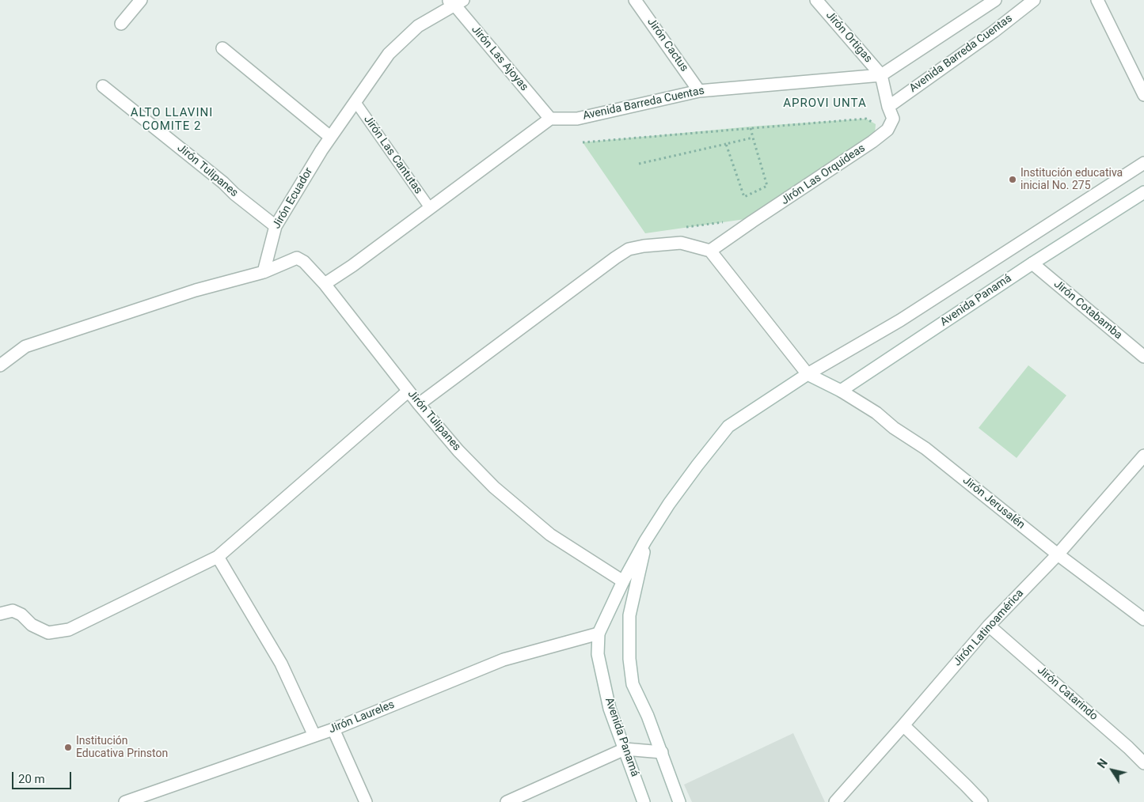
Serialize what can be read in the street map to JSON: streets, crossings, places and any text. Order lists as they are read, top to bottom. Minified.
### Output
{"streets":{"street":["Jirón Ortigas","Jirón Cactus","Avenida Barreda Cuentas","Jirón Las Ajoyas","Jirón Tulipanes","Jirón Las Orquideas","Jirón Ecuador","Avenida Panamá","Jirón Cotabamba","Jirón Jerusalén","Jirón Latinoamérica","Jirón Catarindo","Jirón Laureles"],"lane":["Jirón Las Cantutas"]},"crossings":[["Jirón Ortigas","Avenida Barreda Cuentas"],["Jirón Ortigas","Jirón Las Orquideas"],["Jirón Cactus","Avenida Barreda Cuentas"],["Avenida Barreda Cuentas","Jirón Las Ajoyas"],["Avenida Barreda Cuentas","Jirón Las Orquideas"],["Jirón Las Ajoyas","Jirón Ecuador"],["Jirón Las Cantutas","Jirón Ecuador"],["Jirón Tulipanes","Jirón Ecuador"],["Jirón Tulipanes","Avenida Panamá"],["Avenida Panamá","Jirón Cotabamba"],["Avenida Panamá","Jirón Jerusalén"],["Avenida Panamá","Jirón Laureles"],["Jirón Jerusalén","Jirón Latinoamérica"],["Jirón Latinoamérica","Jirón Catarindo"]],"districts":["APROVI UNTA","ALTO LLAVINI COMITE 2"],"places":["Institución educativa inicial No. 275","Institución Educativa Prinston"],"scale_bar":"20 m","north":"top left"}
